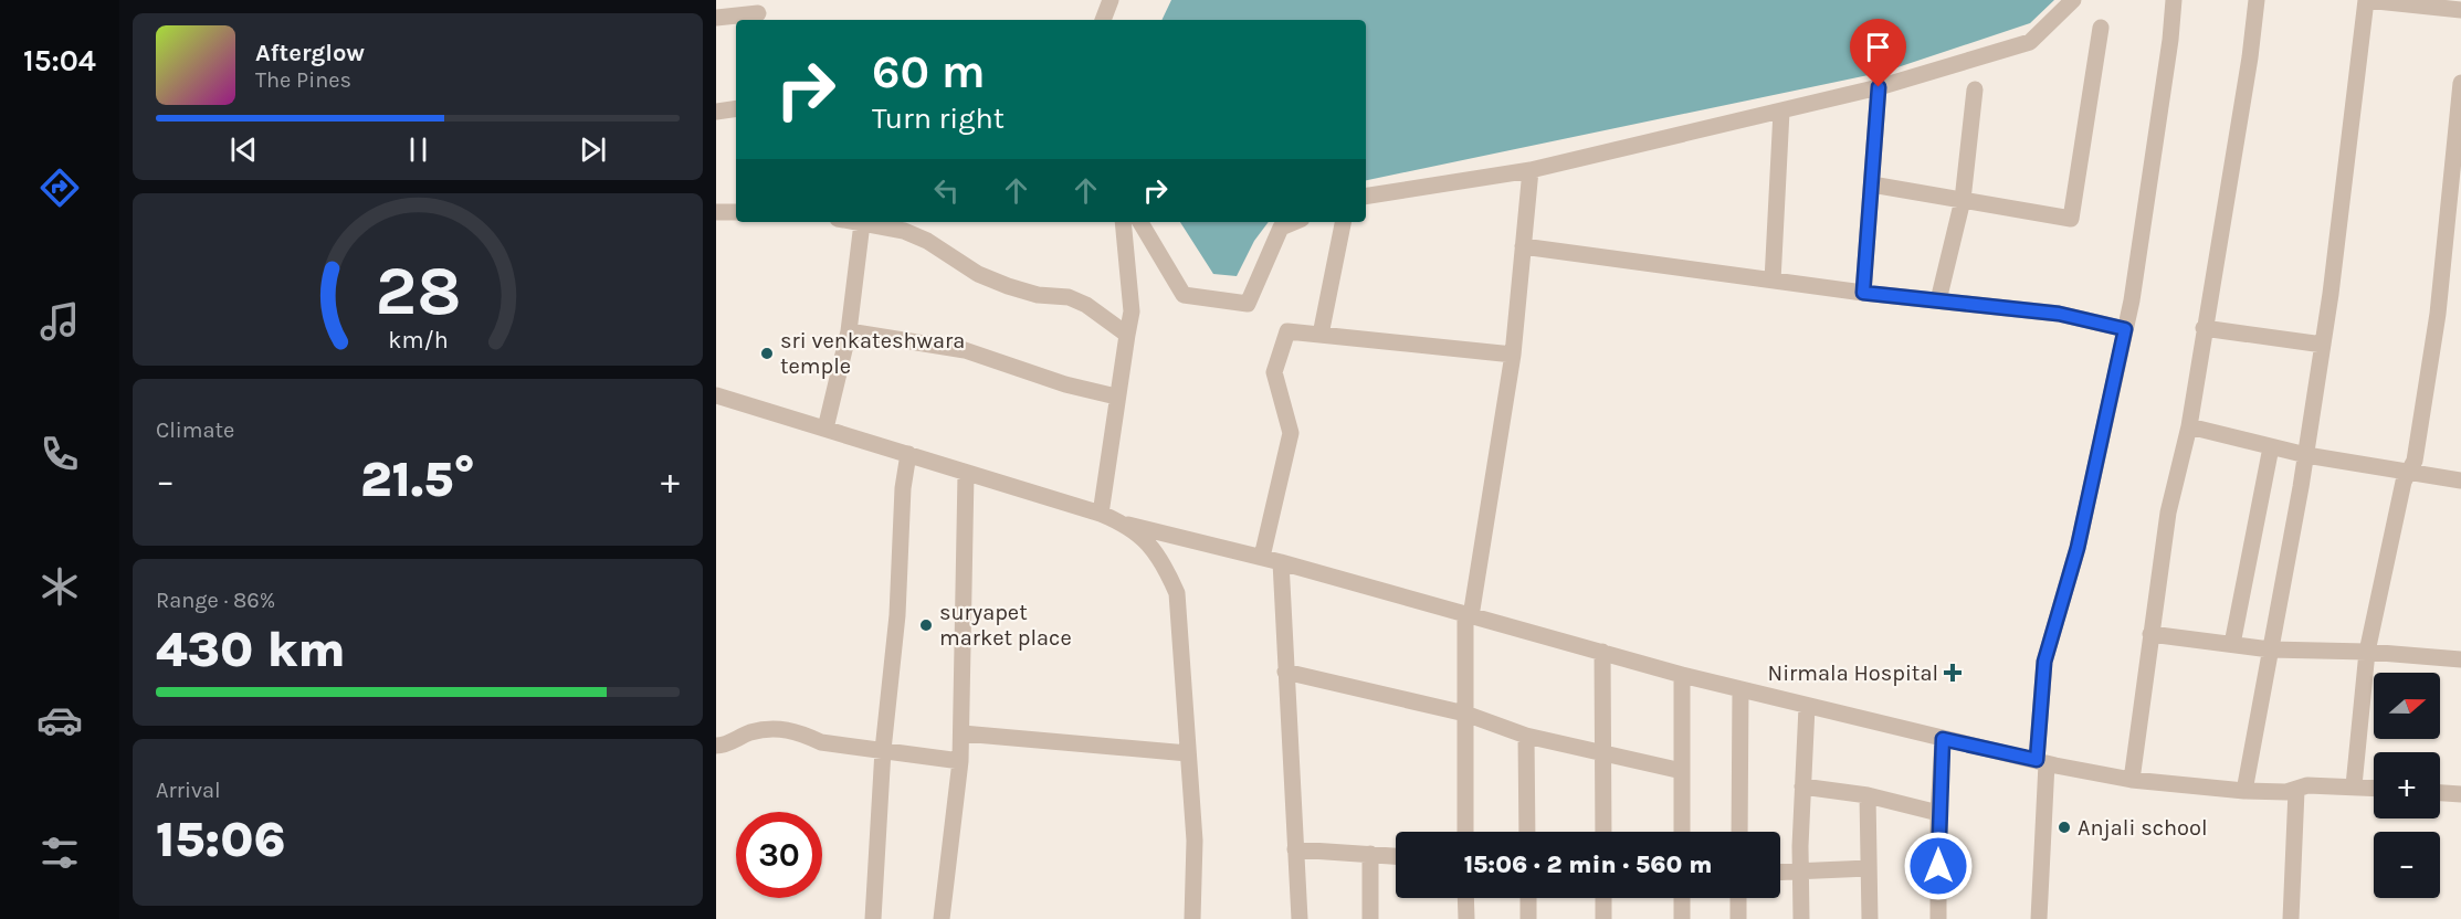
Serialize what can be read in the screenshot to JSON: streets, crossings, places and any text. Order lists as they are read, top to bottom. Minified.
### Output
{"places":{"other":["sri venkateshwara temple","suryapet market place","Anjali school"],"health":["Nirmala Hospital"]},"north":"right","page":{"tabs":"15:04","turn":["60 m","Turn right"],"song":["Afterglow","The Pines"],"tile":["Climate",["Range · 86%","430 km"],["Arrival","15:06"]],"heat":["−","21.5°","+"],"map_buttons":["+","−"],"limit":"30","trip":"15:06 · 2 min · 560 m","gauge":["28","km/h"]}}
